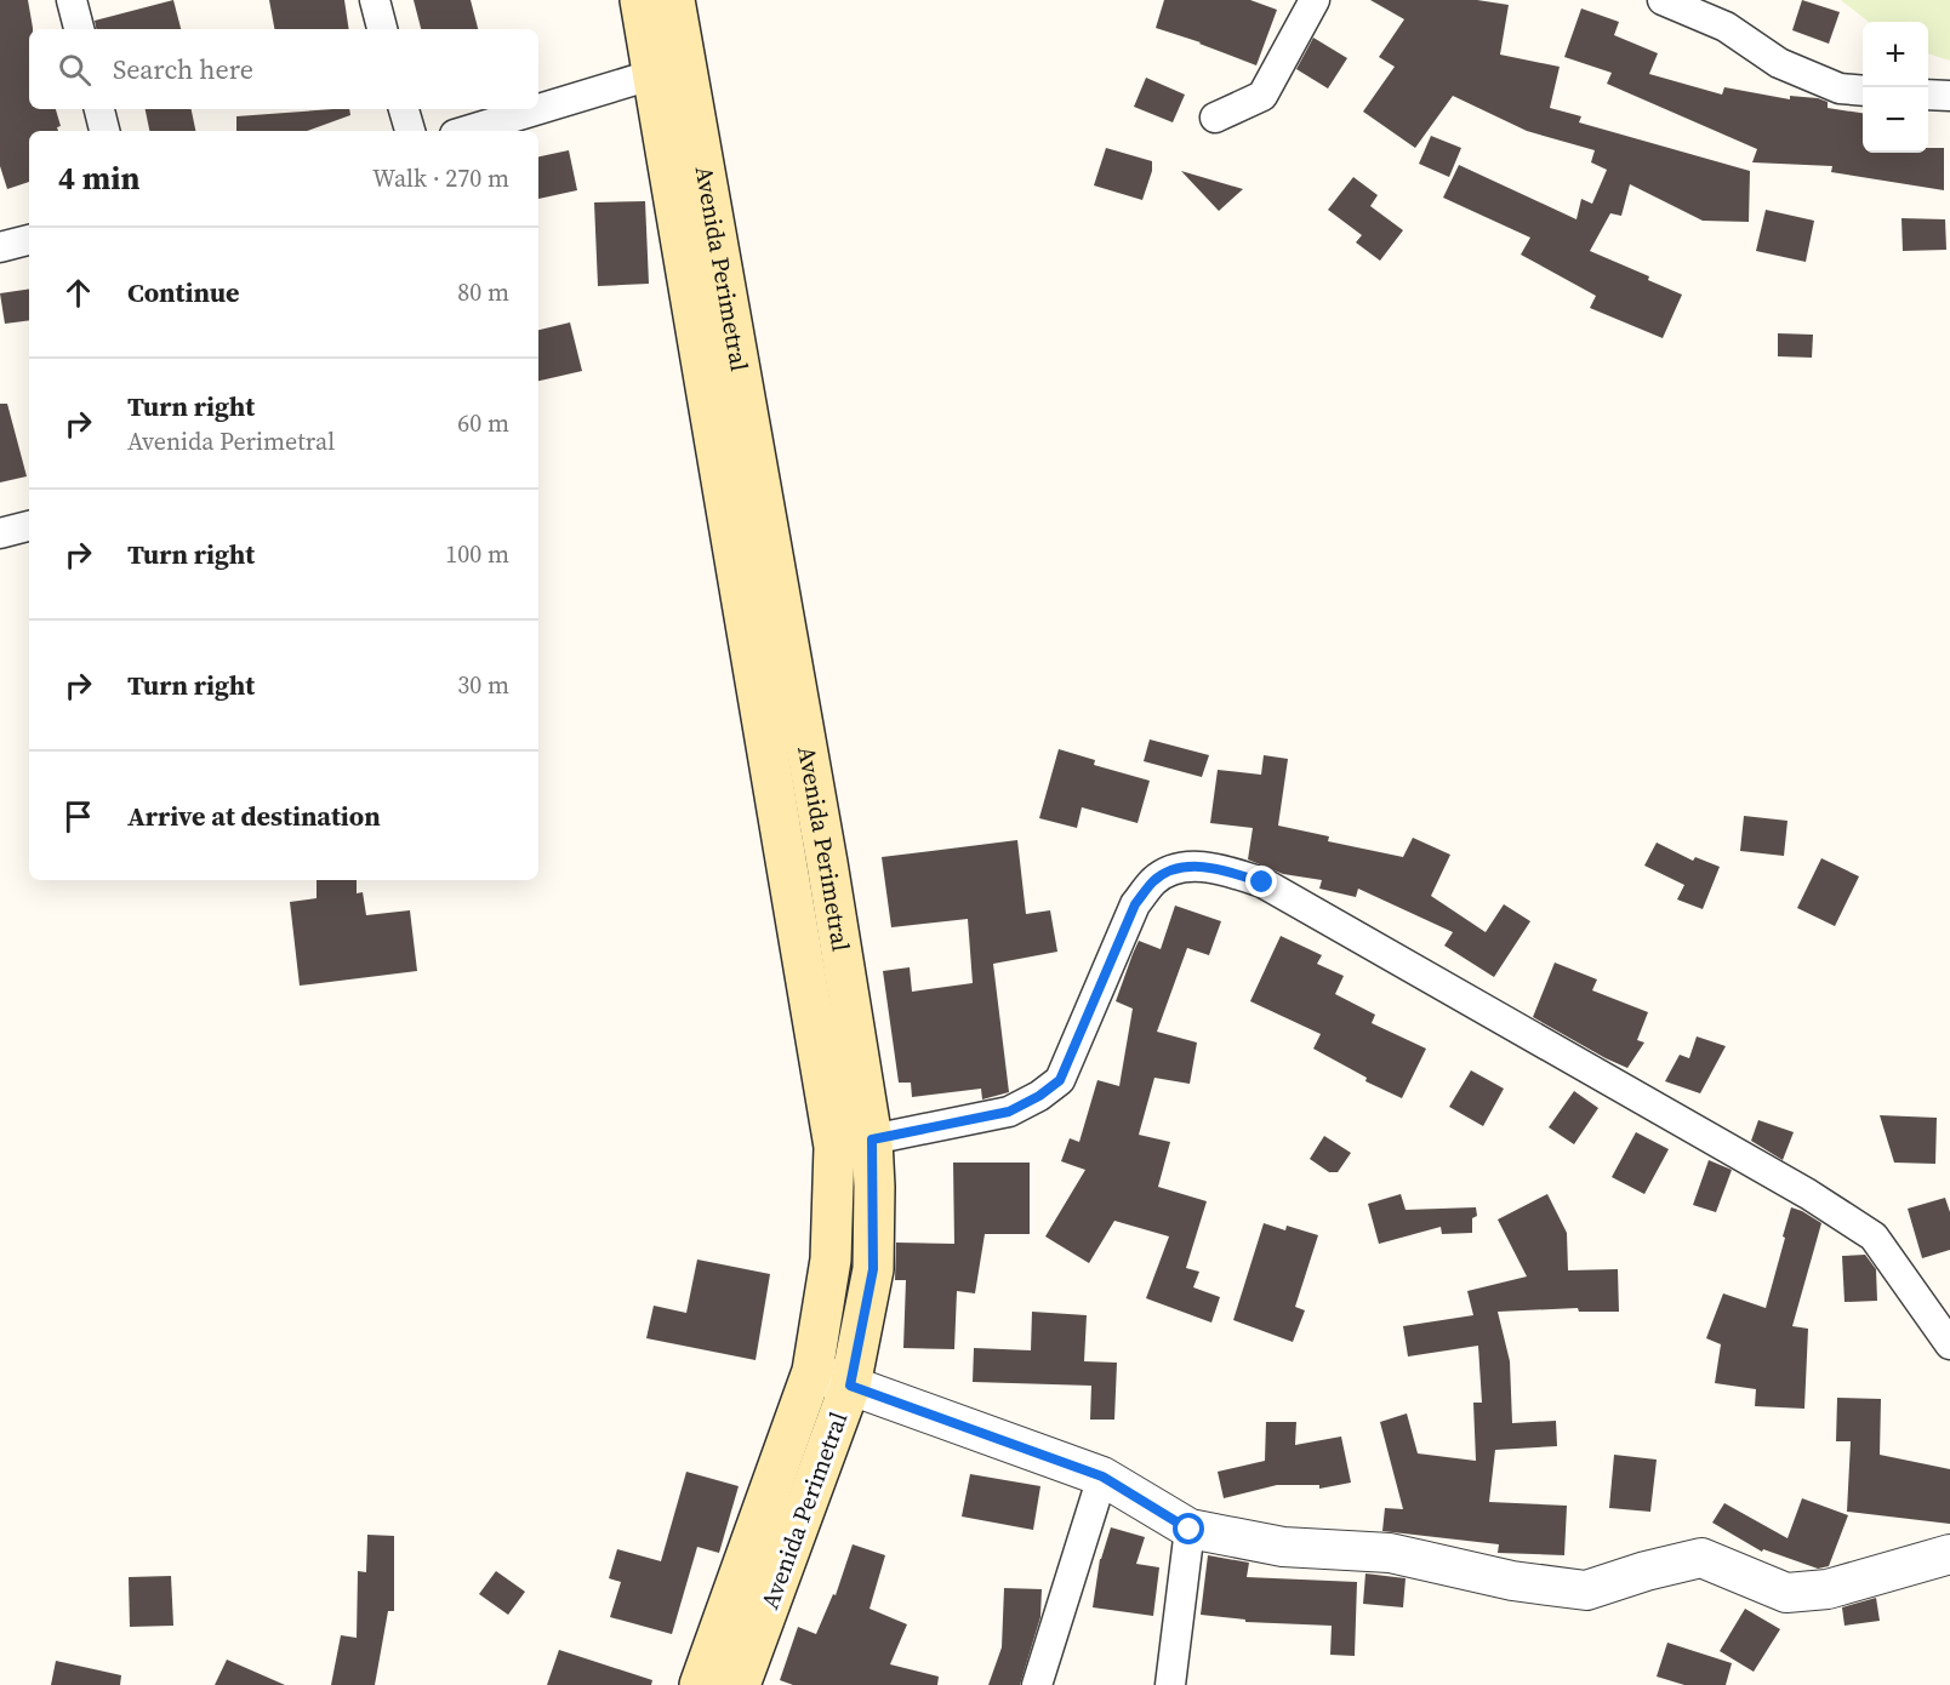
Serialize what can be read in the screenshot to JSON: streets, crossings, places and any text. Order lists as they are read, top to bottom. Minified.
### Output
{"streets":{"main road":["Avenida Perimetral"]},"page":{"map_buttons":["+","−"],"search":"Search here","heading":["4 min","Walk · 270 m"],"list":[["Continue","80 m"],["Turn right","Avenida Perimetral","60 m"],["Turn right","100 m"],["Turn right","30 m"],"Arrive at destination"]}}
